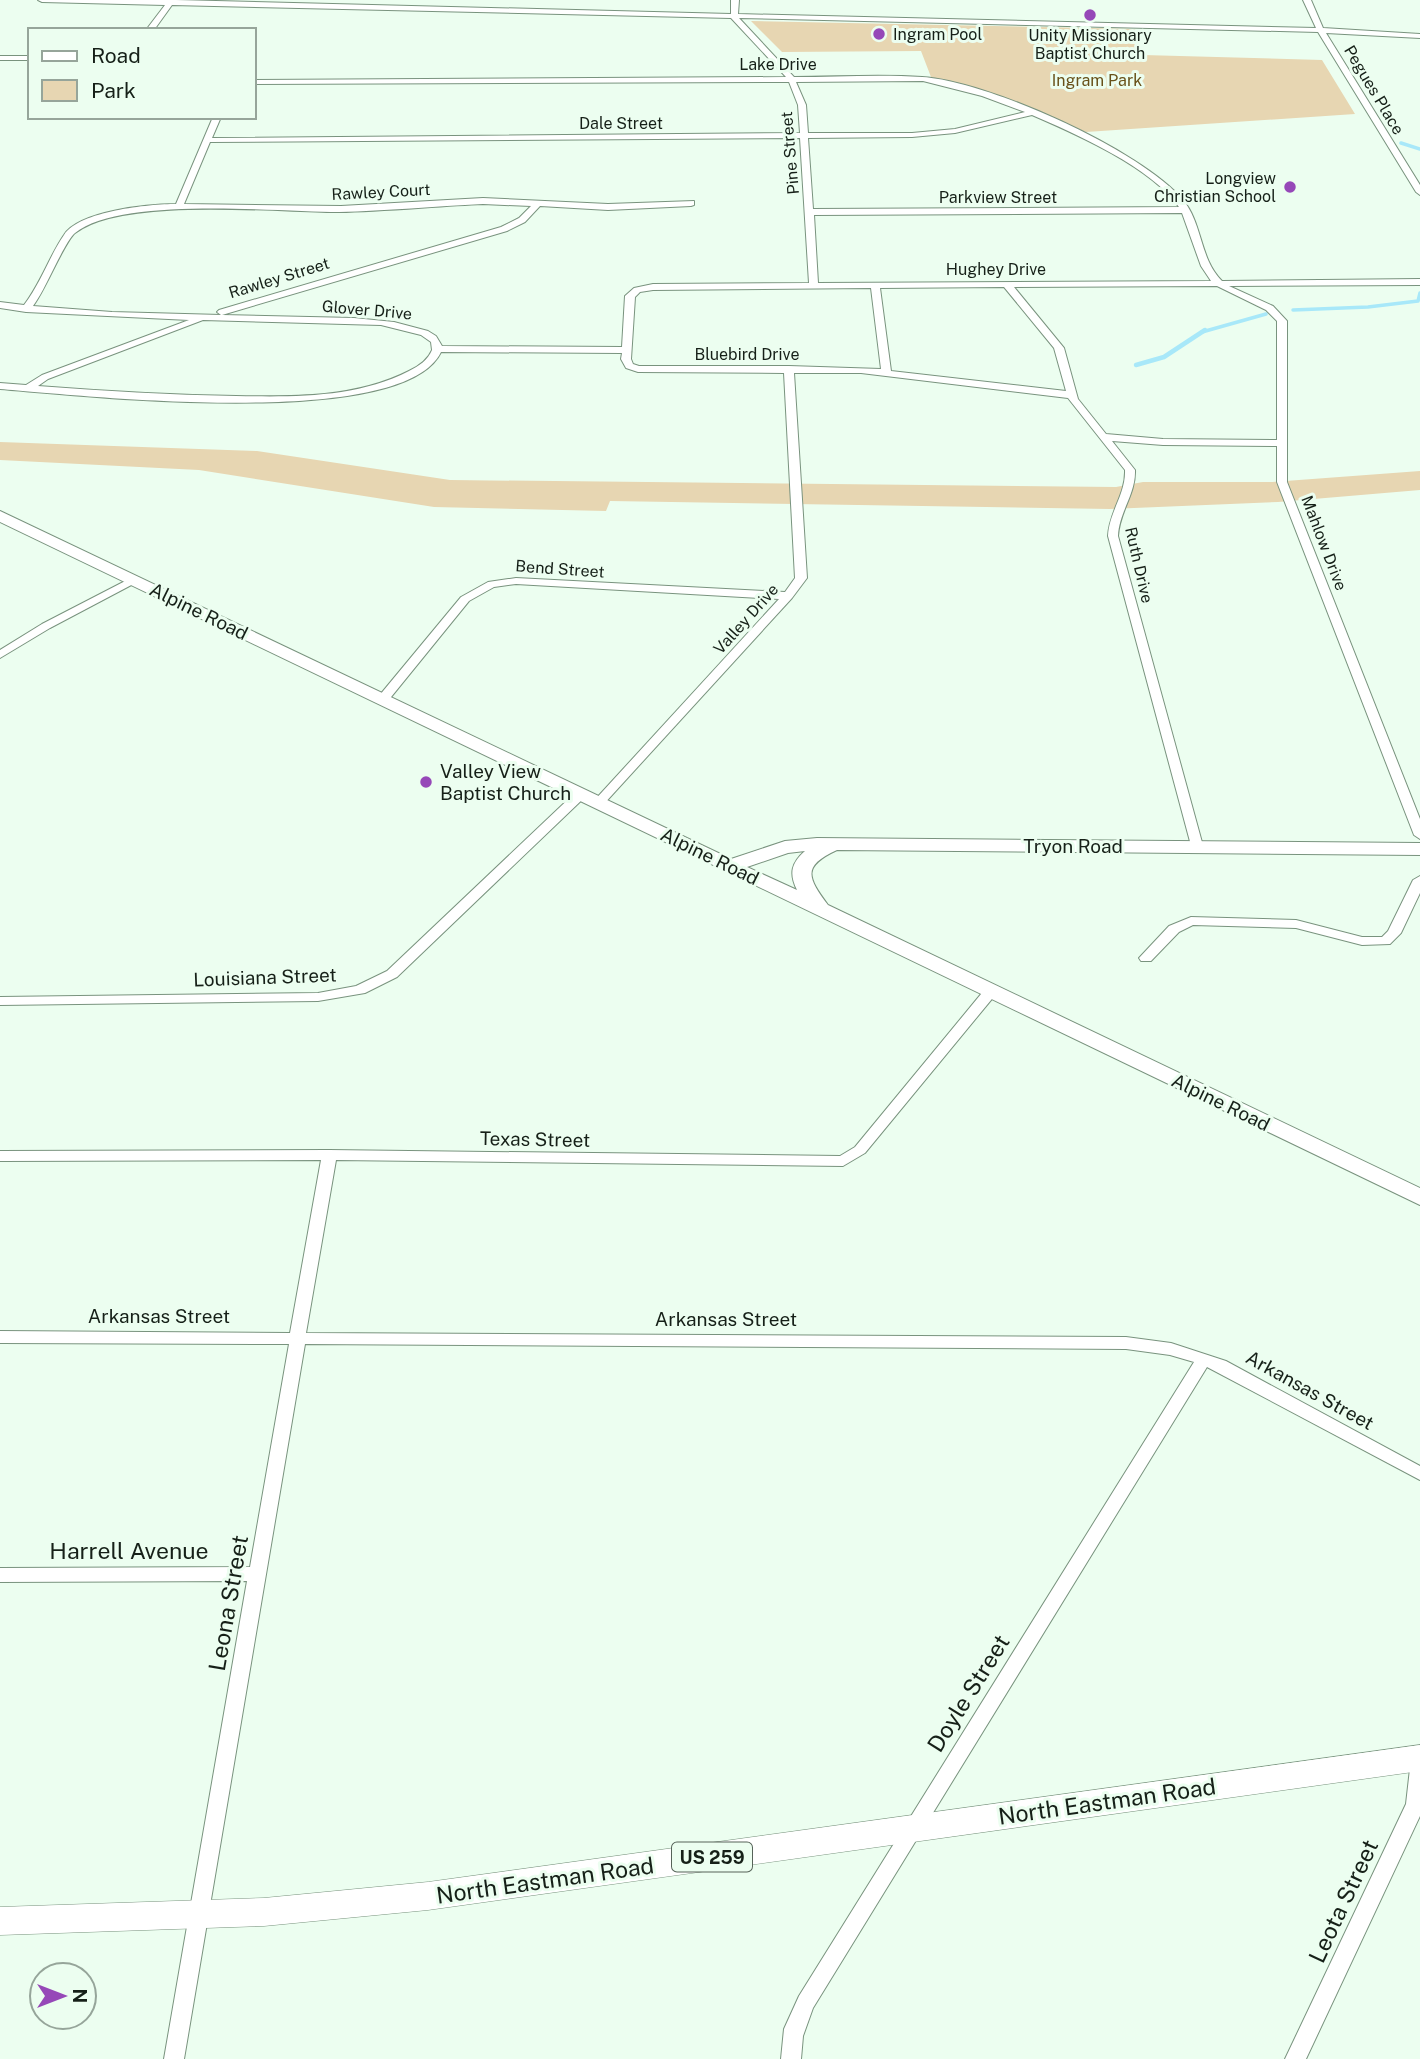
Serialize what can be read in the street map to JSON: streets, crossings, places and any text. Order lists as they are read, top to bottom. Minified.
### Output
{"streets":{"main road":["Alpine Road","Tryon Road","North Eastman Road","US 259"],"street":["Lake Drive","Pegues Place","Dale Street","Pine Street","Rawley Court","Parkview Street","Hughey Drive","Rawley Street","Glover Drive","Bluebird Drive","Mahlow Drive","Ruth Drive","Bend Street","Valley Drive","Louisiana Street","Texas Street","Arkansas Street","Harrell Avenue","Leona Street","Doyle Street","Leota Street"]},"crossings":[["Lake Drive","Dale Street"],["Lake Drive","Pine Street"],["Lake Drive","Parkview Street"],["Lake Drive","Hughey Drive"],["Lake Drive","Mahlow Drive"],["Dale Street","Pine Street"],["Pine Street","Parkview Street"],["Pine Street","Hughey Drive"],["Rawley Court","Rawley Street"],["Rawley Court","Glover Drive"],["Hughey Drive","Bluebird Drive"],["Hughey Drive","Mahlow Drive"],["Hughey Drive","Ruth Drive"],["Rawley Street","Glover Drive"],["Bluebird Drive","Ruth Drive"],["Bluebird Drive","Valley Drive"],["Ruth Drive","Tryon Road"],["Bend Street","Alpine Road"],["Bend Street","Valley Drive"],["Alpine Road","Valley Drive"],["Alpine Road","Tryon Road"],["Alpine Road","Louisiana Street"],["Alpine Road","Texas Street"],["Texas Street","Leona Street"],["Arkansas Street","Leona Street"],["Arkansas Street","Doyle Street"],["Harrell Avenue","Leona Street"],["Leona Street","North Eastman Road"],["Doyle Street","North Eastman Road"],["North Eastman Road","Leota Street"]],"parks":["Ingram Park"],"places":["Unity Missionary Baptist Church","Ingram Pool","Longview Christian School","Valley View Baptist Church"],"legend":["Road","Park"],"north":"right"}
